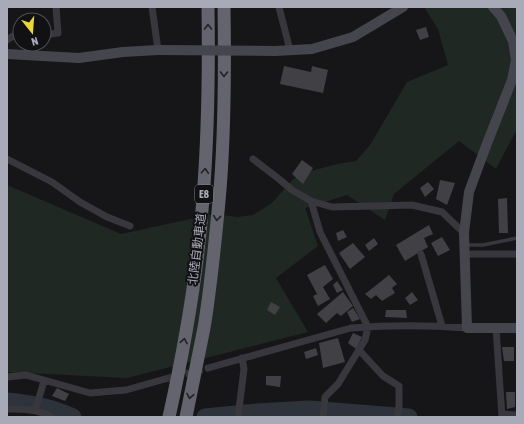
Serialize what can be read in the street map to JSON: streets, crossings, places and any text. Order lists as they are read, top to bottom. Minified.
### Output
{"streets":{"highway":["E8","北陸自動車道"]},"north":"bottom"}
